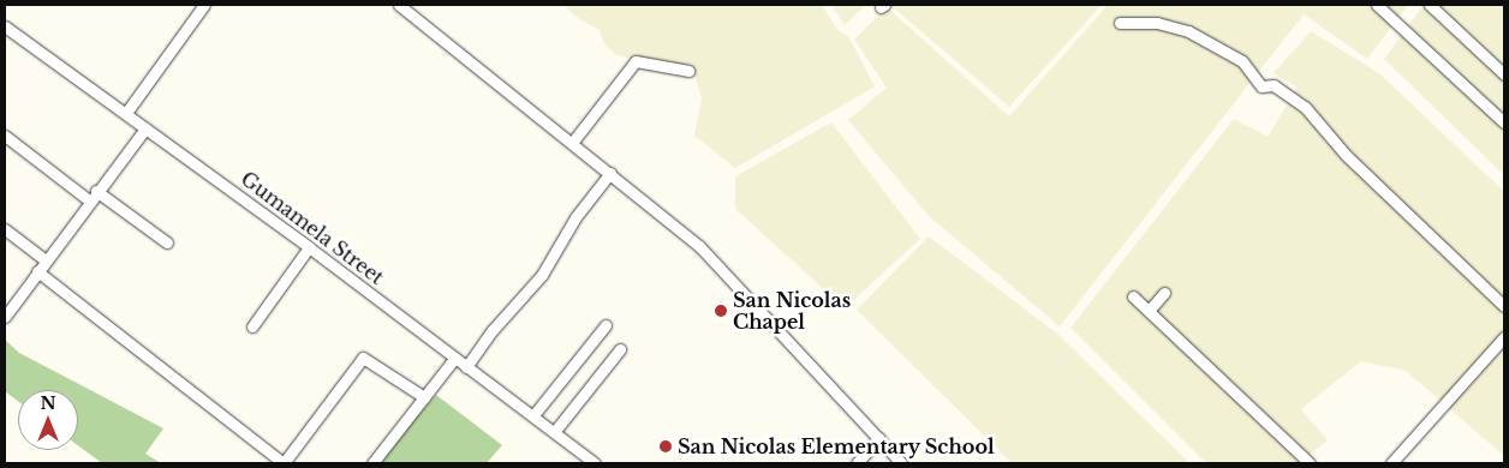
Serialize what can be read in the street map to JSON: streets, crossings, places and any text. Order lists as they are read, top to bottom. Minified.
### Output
{"streets":{"street":["Gumamela Street"]},"places":["San Nicolas Chapel","San Nicolas Elementary School"],"north":"top"}
